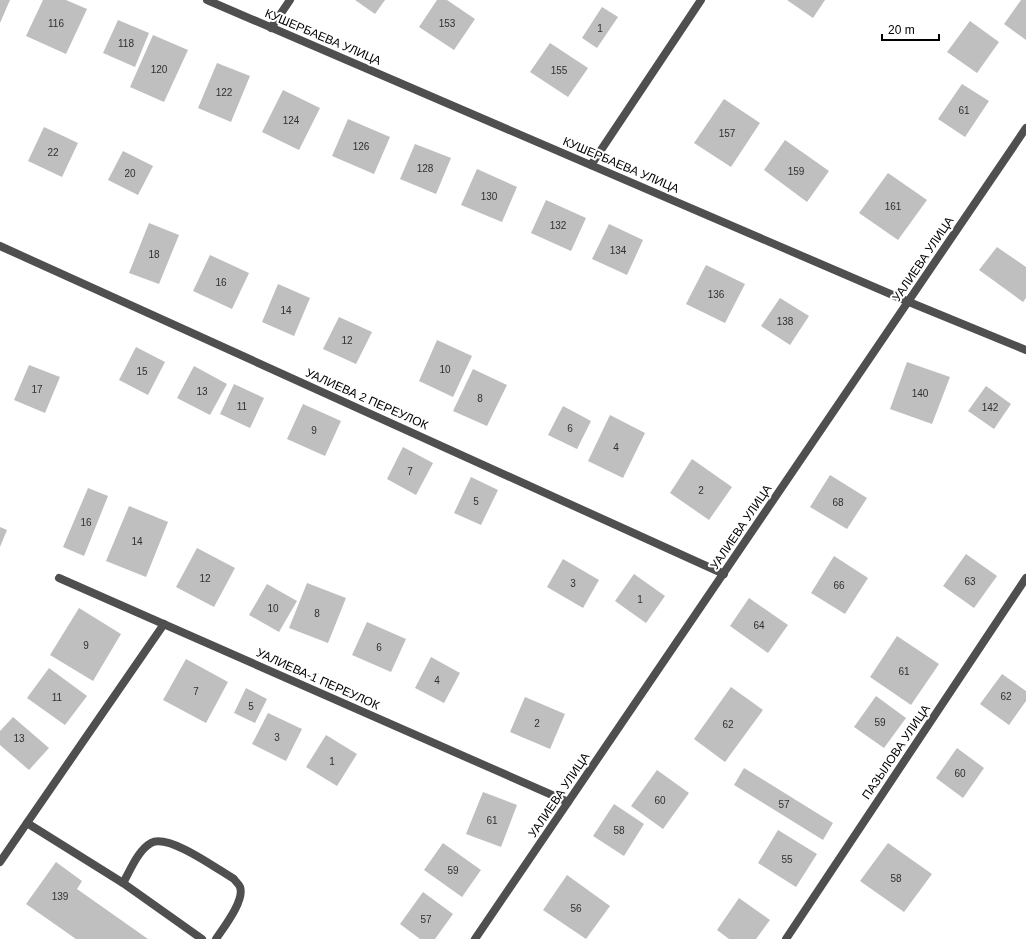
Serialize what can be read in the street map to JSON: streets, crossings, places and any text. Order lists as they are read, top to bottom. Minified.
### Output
{"streets":{"street":["КУШЕРБАЕВА УЛИЦА","УАЛИЕВА УЛИЦА","УАЛИЕВА 2 ПЕРЕУЛОК","УАЛИЕВА-1 ПЕРЕУЛОК","ПАЗЫЛОВА УЛИЦА"]},"crossings":[["КУШЕРБАЕВА УЛИЦА","УАЛИЕВА УЛИЦА"],["УАЛИЕВА УЛИЦА","УАЛИЕВА 2 ПЕРЕУЛОК"],["УАЛИЕВА УЛИЦА","УАЛИЕВА-1 ПЕРЕУЛОК"]],"house_numbers":["116","153","1","118","120","155","122","61","124","157","126","22","128","159","20","130","161","132","134","18","16","136","14","138","12","10","15","17","13","140","8","11","142","6","9","4","7","2","5","68","16","14","12","63","3","66","1","10","8","64","9","6","61","4","7","62","11","5","59","2","62","3","13","1","60","60","57","61","58","55","59","58","139","56","57"],"scale_bar":"20 m"}
